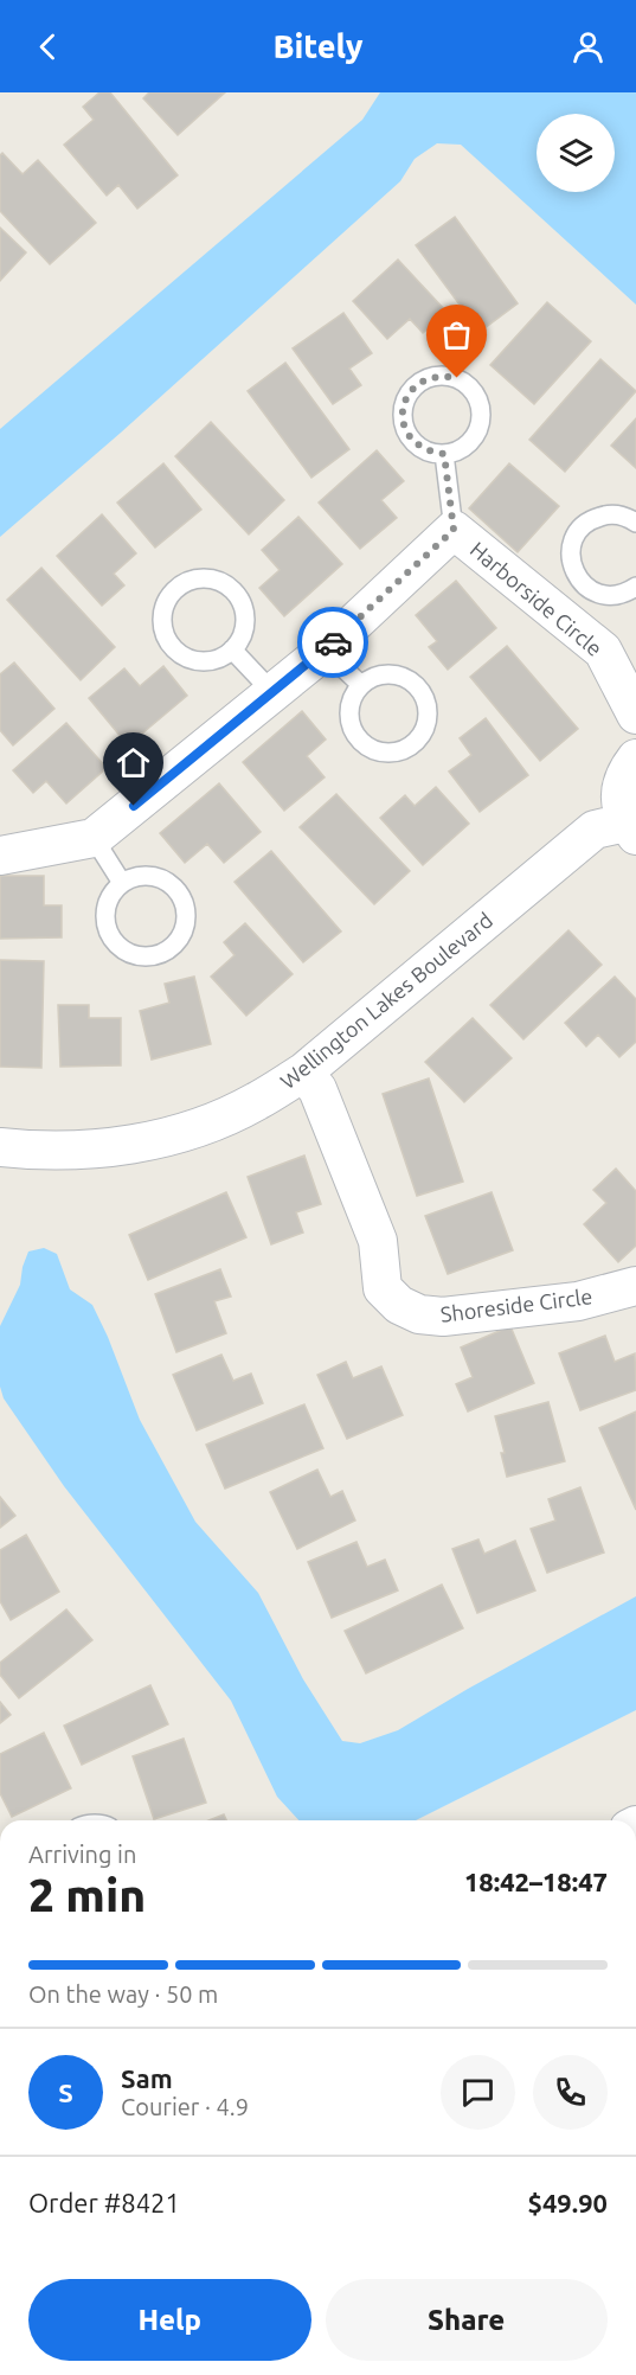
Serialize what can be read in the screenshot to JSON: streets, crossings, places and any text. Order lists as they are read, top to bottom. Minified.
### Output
{"streets":{"street":["Harborside Circle","Wellington Lakes Boulevard","Shoreside Circle"]},"crossings":[["Wellington Lakes Boulevard","Shoreside Circle"]],"page":{"header":"Bitely","heading":["2 min","Arriving in","18:42–18:47"],"panel":["Sam","Courier · 4.9","Order #8421","$49.90"],"bar":"On the way · 50 m","round":"S","buttons":["Help","Share"]}}
